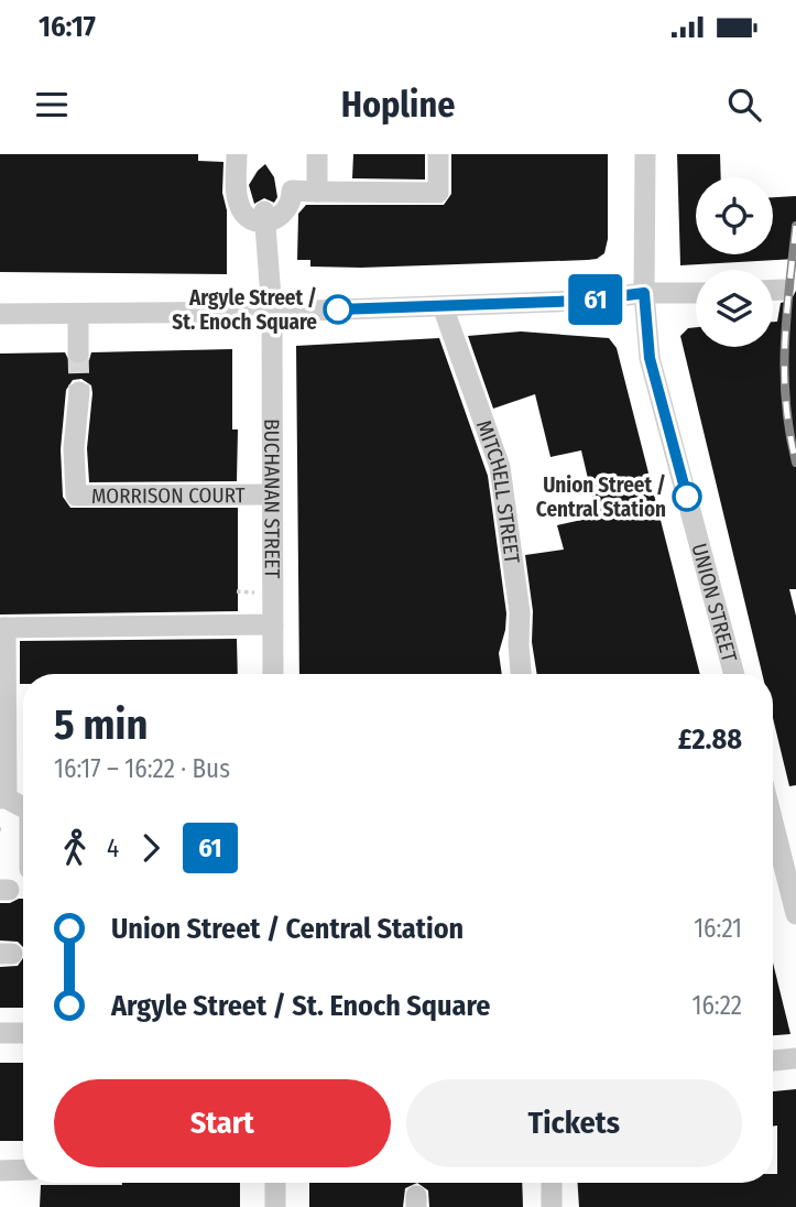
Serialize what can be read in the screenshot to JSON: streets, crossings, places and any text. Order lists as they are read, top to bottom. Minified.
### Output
{"streets":{"street":["MITCHELL STREET","MORRISON COURT","BUCHANAN STREET","UNION STREET"]},"crossings":[["MORRISON COURT","BUCHANAN STREET"]],"places":["Argyle Street / St. Enoch Square","Union Street / Central Station"],"lines":["bus line 61"],"page":{"status":"16:17","header":"Hopline","on_map":"61","heading":["5 min","16:17 – 16:22 · Bus","£2.88"],"legs":["4","61"],"list":[{"name":"Union Street / Central Station","value":"16:21"},{"name":"Argyle Street / St. Enoch Square","value":"16:22"}],"buttons":["Start","Tickets"]}}
